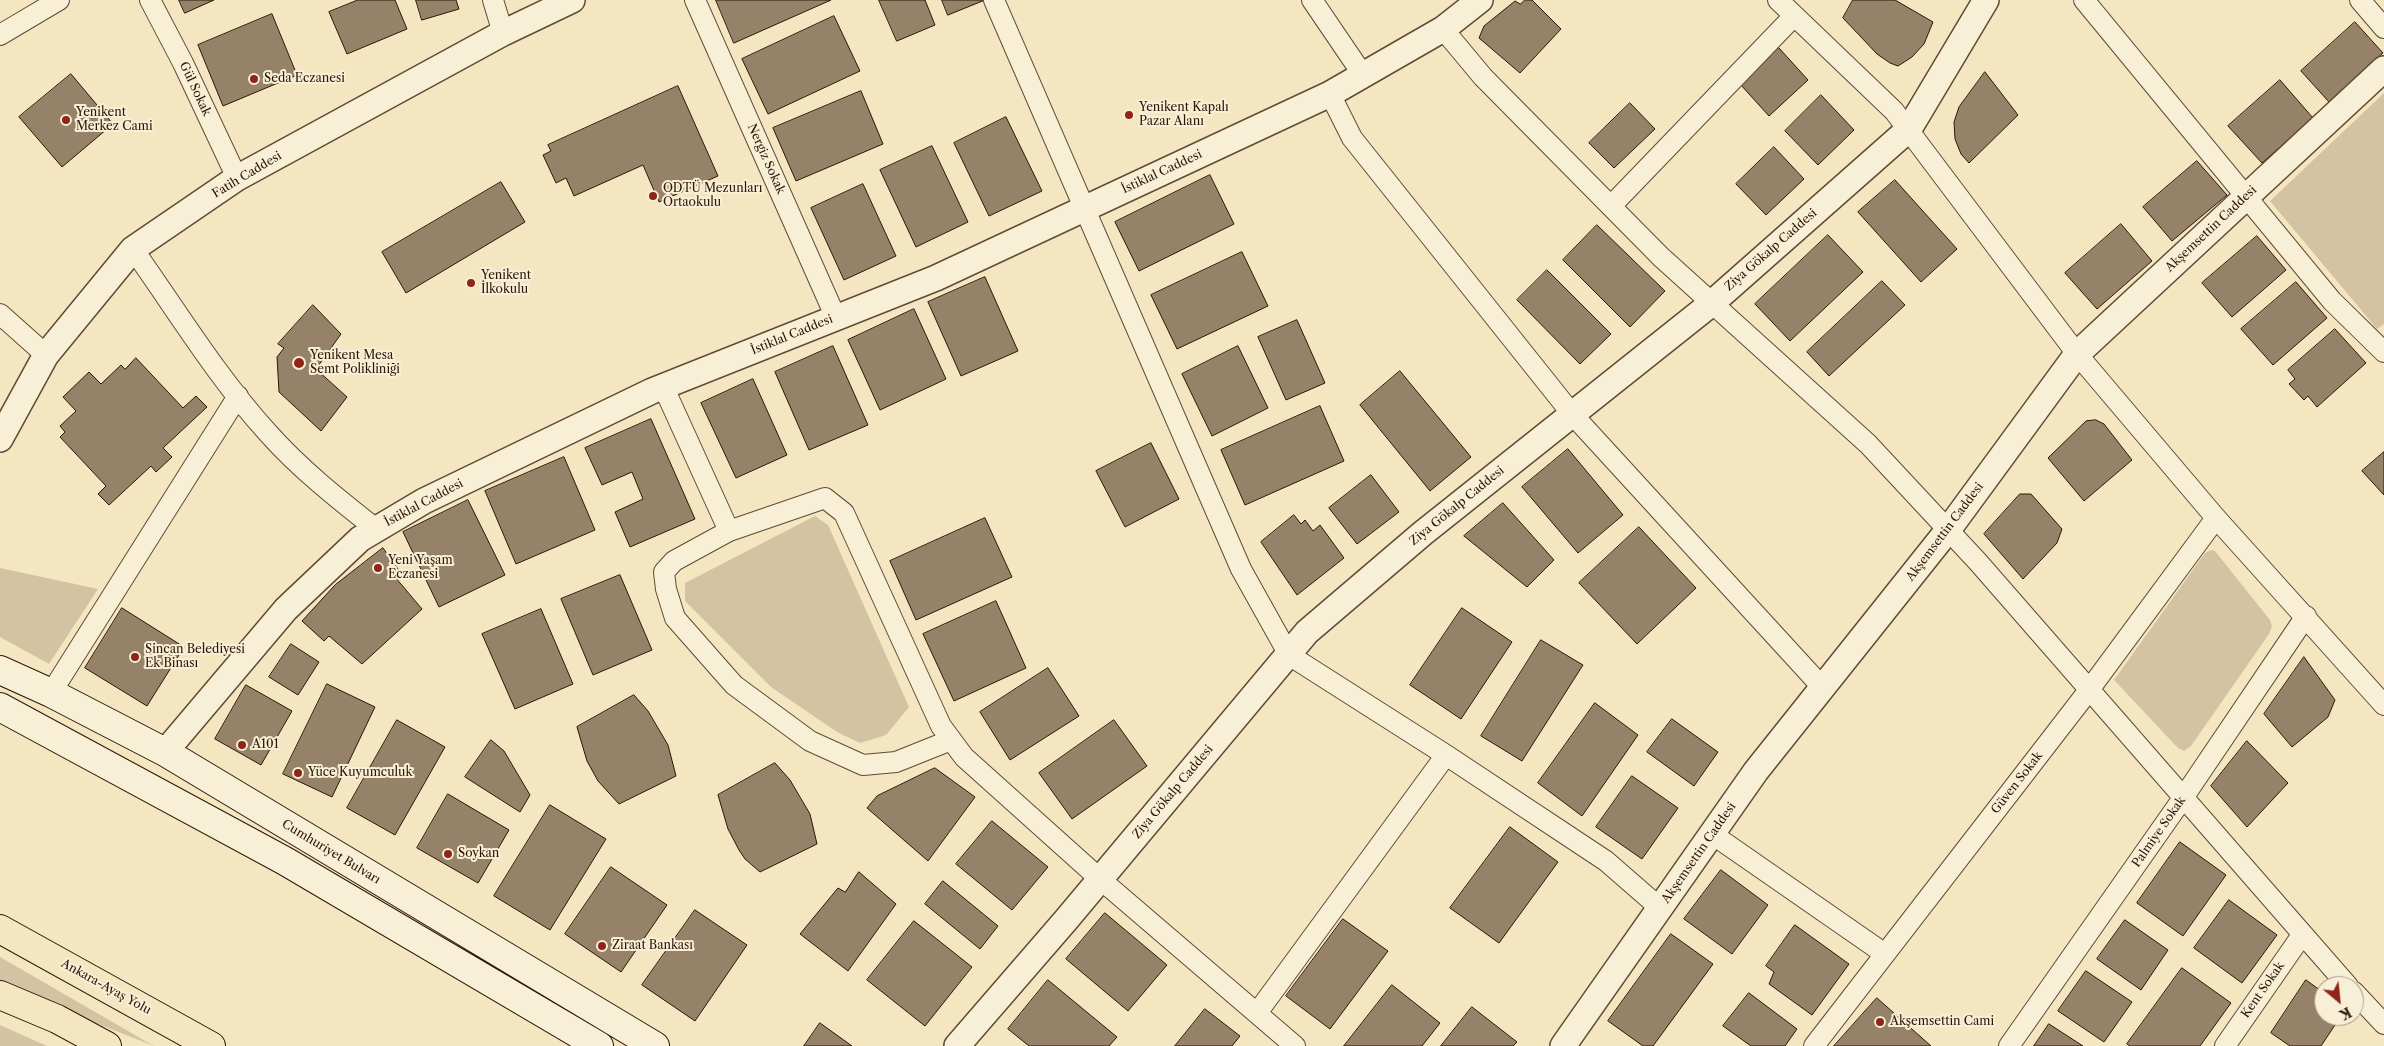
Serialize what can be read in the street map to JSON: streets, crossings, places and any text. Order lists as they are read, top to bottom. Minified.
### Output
{"streets":{"highway":["Ankara-Ayaş Yolu"],"main road":["Cumhuriyet Bulvarı"],"street":["Gül Sokak","Nergiz Sokak","İstiklal Caddesi","Fatih Caddesi","Akşemsettin Caddesi","Ziya Gökalp Caddesi","Güven Sokak","Palmiye Sokak","Kent Sokak"]},"crossings":[["Gül Sokak","Fatih Caddesi"],["Nergiz Sokak","İstiklal Caddesi"],["İstiklal Caddesi","Cumhuriyet Bulvarı"]],"places":["Seda Eczanesi","Yenikent Kapalı Pazar Alanı","Yenikent Merkez Cami","ODTÜ Mezunları Ortaokulu","Yenikent İlkokulu","Yenikent Mesa Semt Polikliniği","Yeni Yaşam Eczanesi","Sincan Belediyesi Ek Binası","A101","Yüce Kuyumculuk","Soykan","Ziraat Bankası","Akşemsettin Cami"],"north":"bottom right"}
